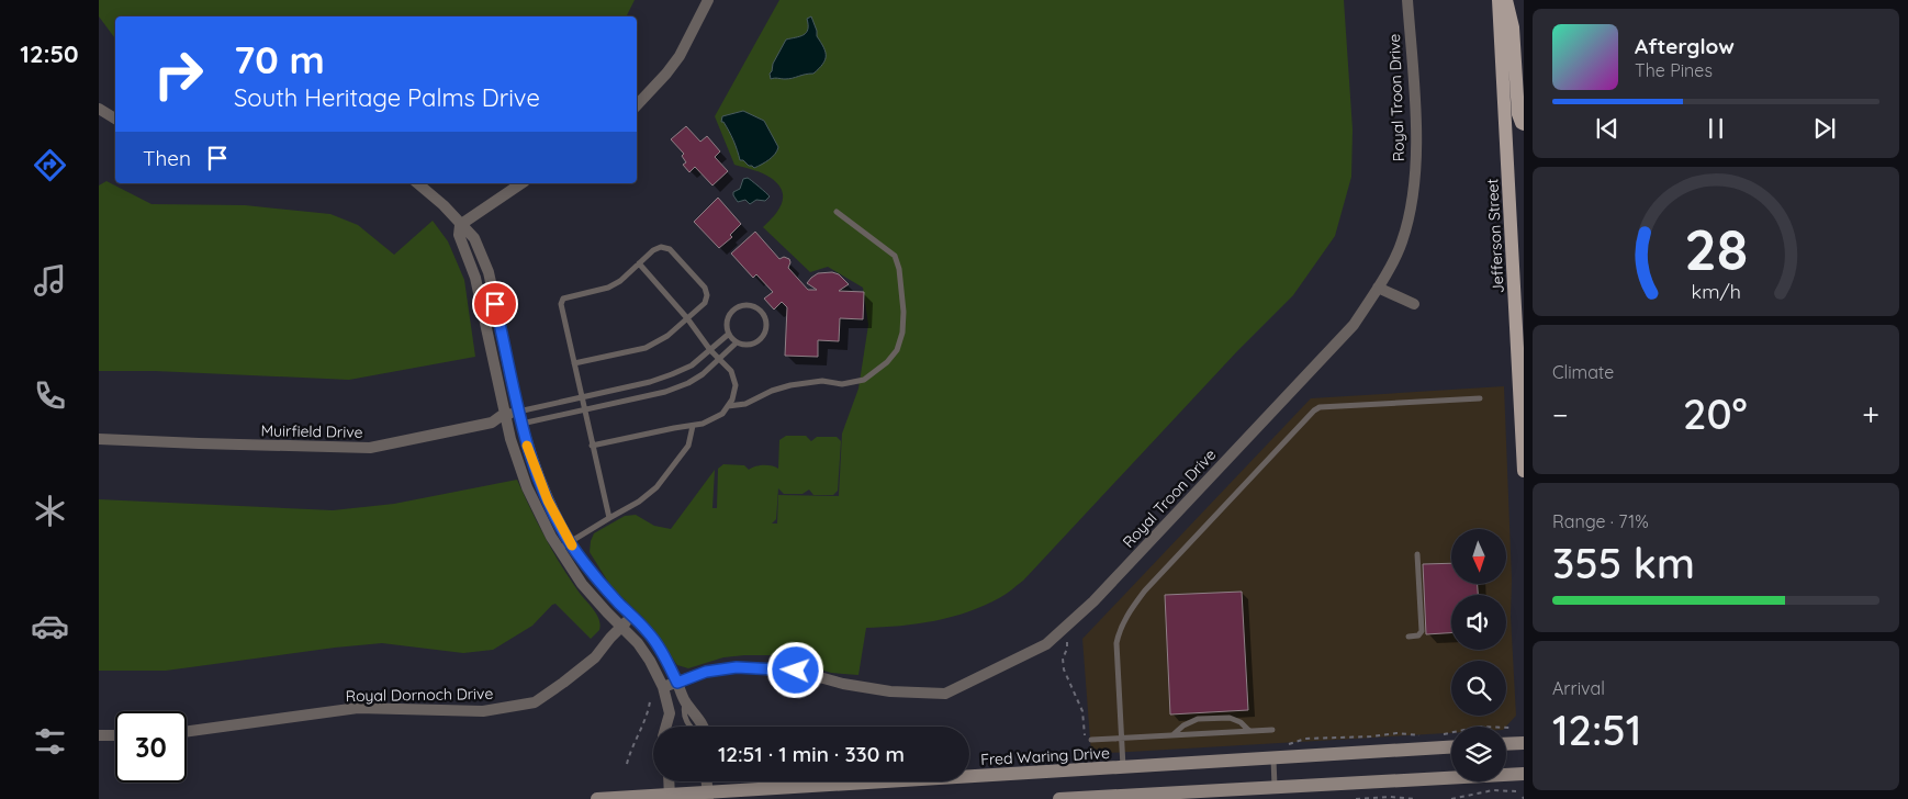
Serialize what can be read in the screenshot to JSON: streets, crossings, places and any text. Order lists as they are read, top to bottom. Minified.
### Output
{"streets":{"main road":["Jefferson Street","Fred Waring Drive"],"street":["Royal Troon Drive","Muirfield Drive","Royal Dornoch Drive"]},"north":"bottom","page":{"tabs":"12:50","turn":["70 m","South Heritage Palms Drive"],"song":["Afterglow","The Pines"],"then":"Then","tile":["Climate",["Range · 71%","355 km"],["Arrival","12:51"]],"heat":["−","20°","+"],"limit":"30","trip":"12:51 · 1 min · 330 m","gauge":["28","km/h"]}}
